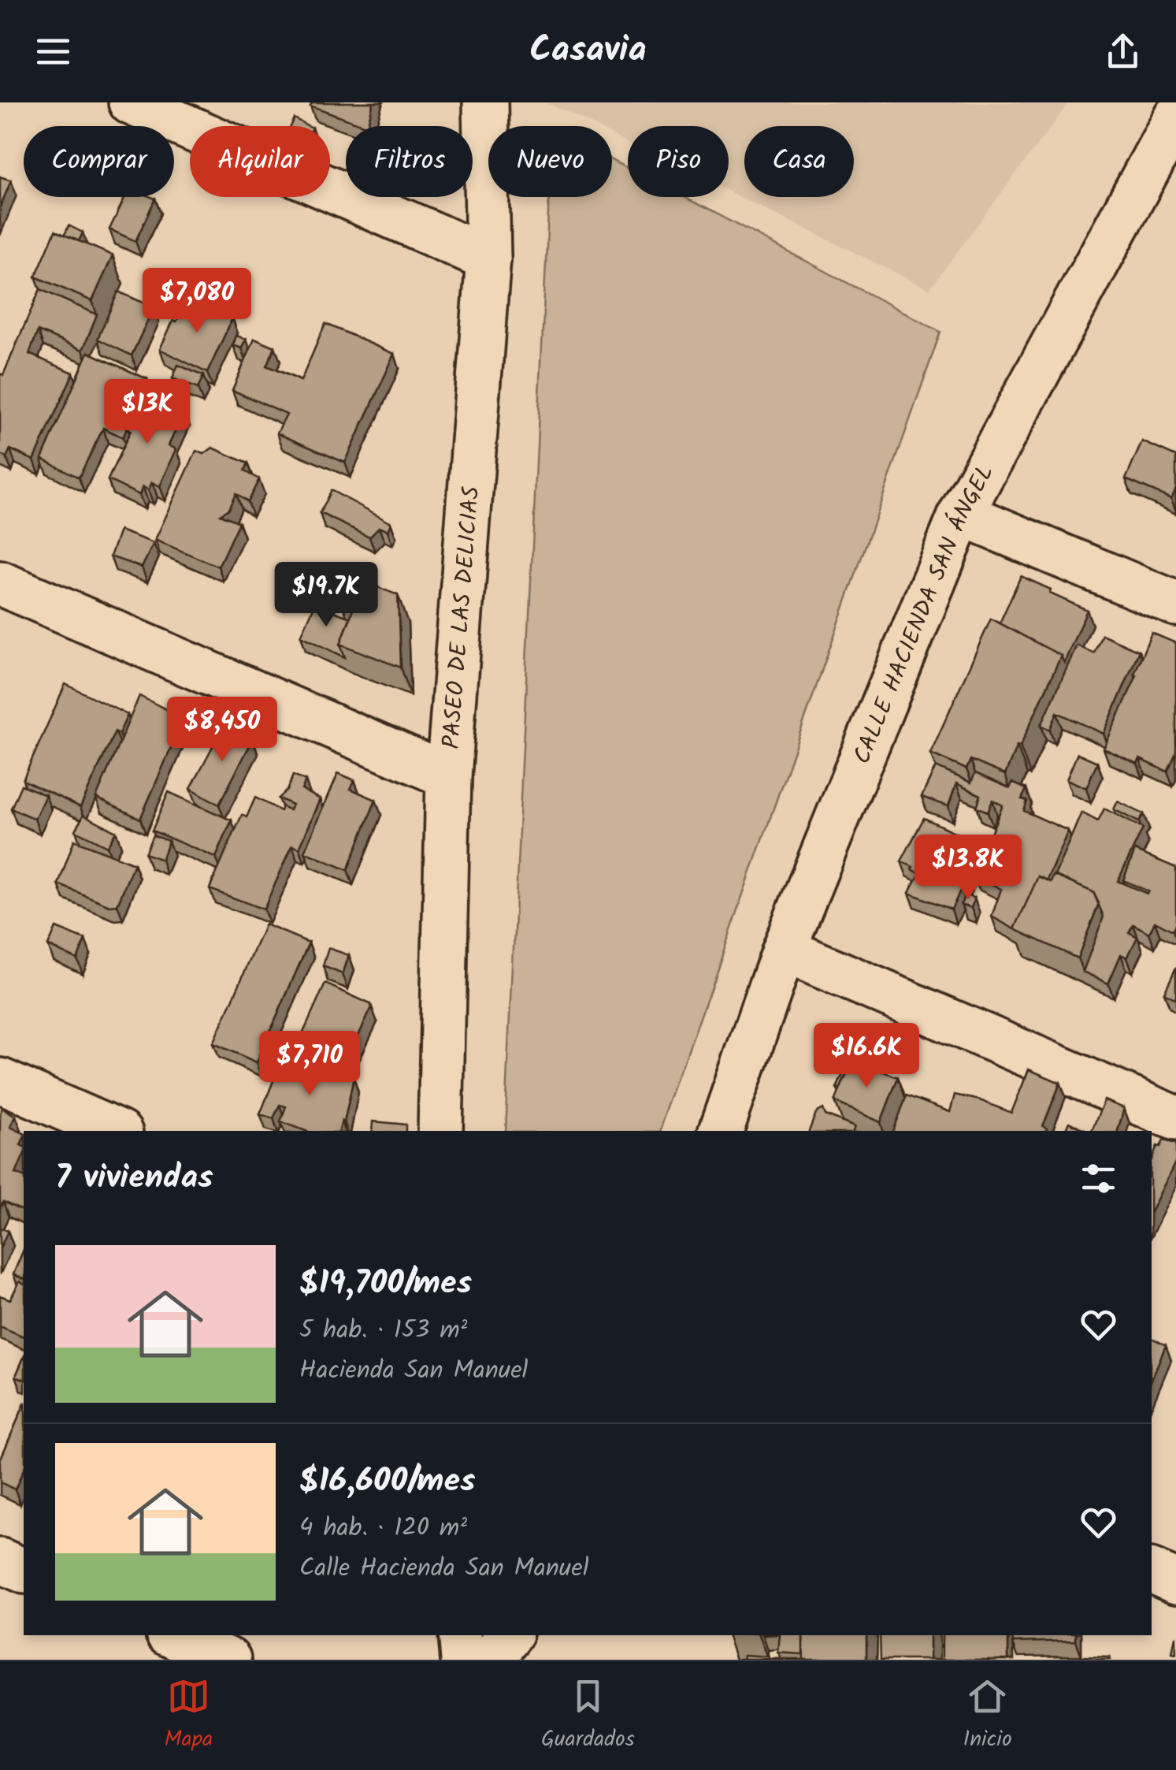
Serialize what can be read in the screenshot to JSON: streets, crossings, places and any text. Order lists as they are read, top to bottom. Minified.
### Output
{"streets":{"street":["CALLE HACIENDA SAN ÁNGEL","PASEO DE LAS DELICIAS"]},"page":{"header":"Casavia","chip":["Comprar","Alquilar","Filtros","Nuevo","Piso","Casa"],"price":["$7,080","$13K","$19.7K","$8,450","$13.8K","$16.6K","$7,710"],"heading":"7 viviendas","list":[{"name":"$19,700/mes","note":"5 hab. · 153 m² · Hacienda San Manuel"},{"name":"$16,600/mes","note":"4 hab. · 120 m² · Calle Hacienda San Manuel"}],"tabs":["Mapa","Guardados","Inicio"]}}
